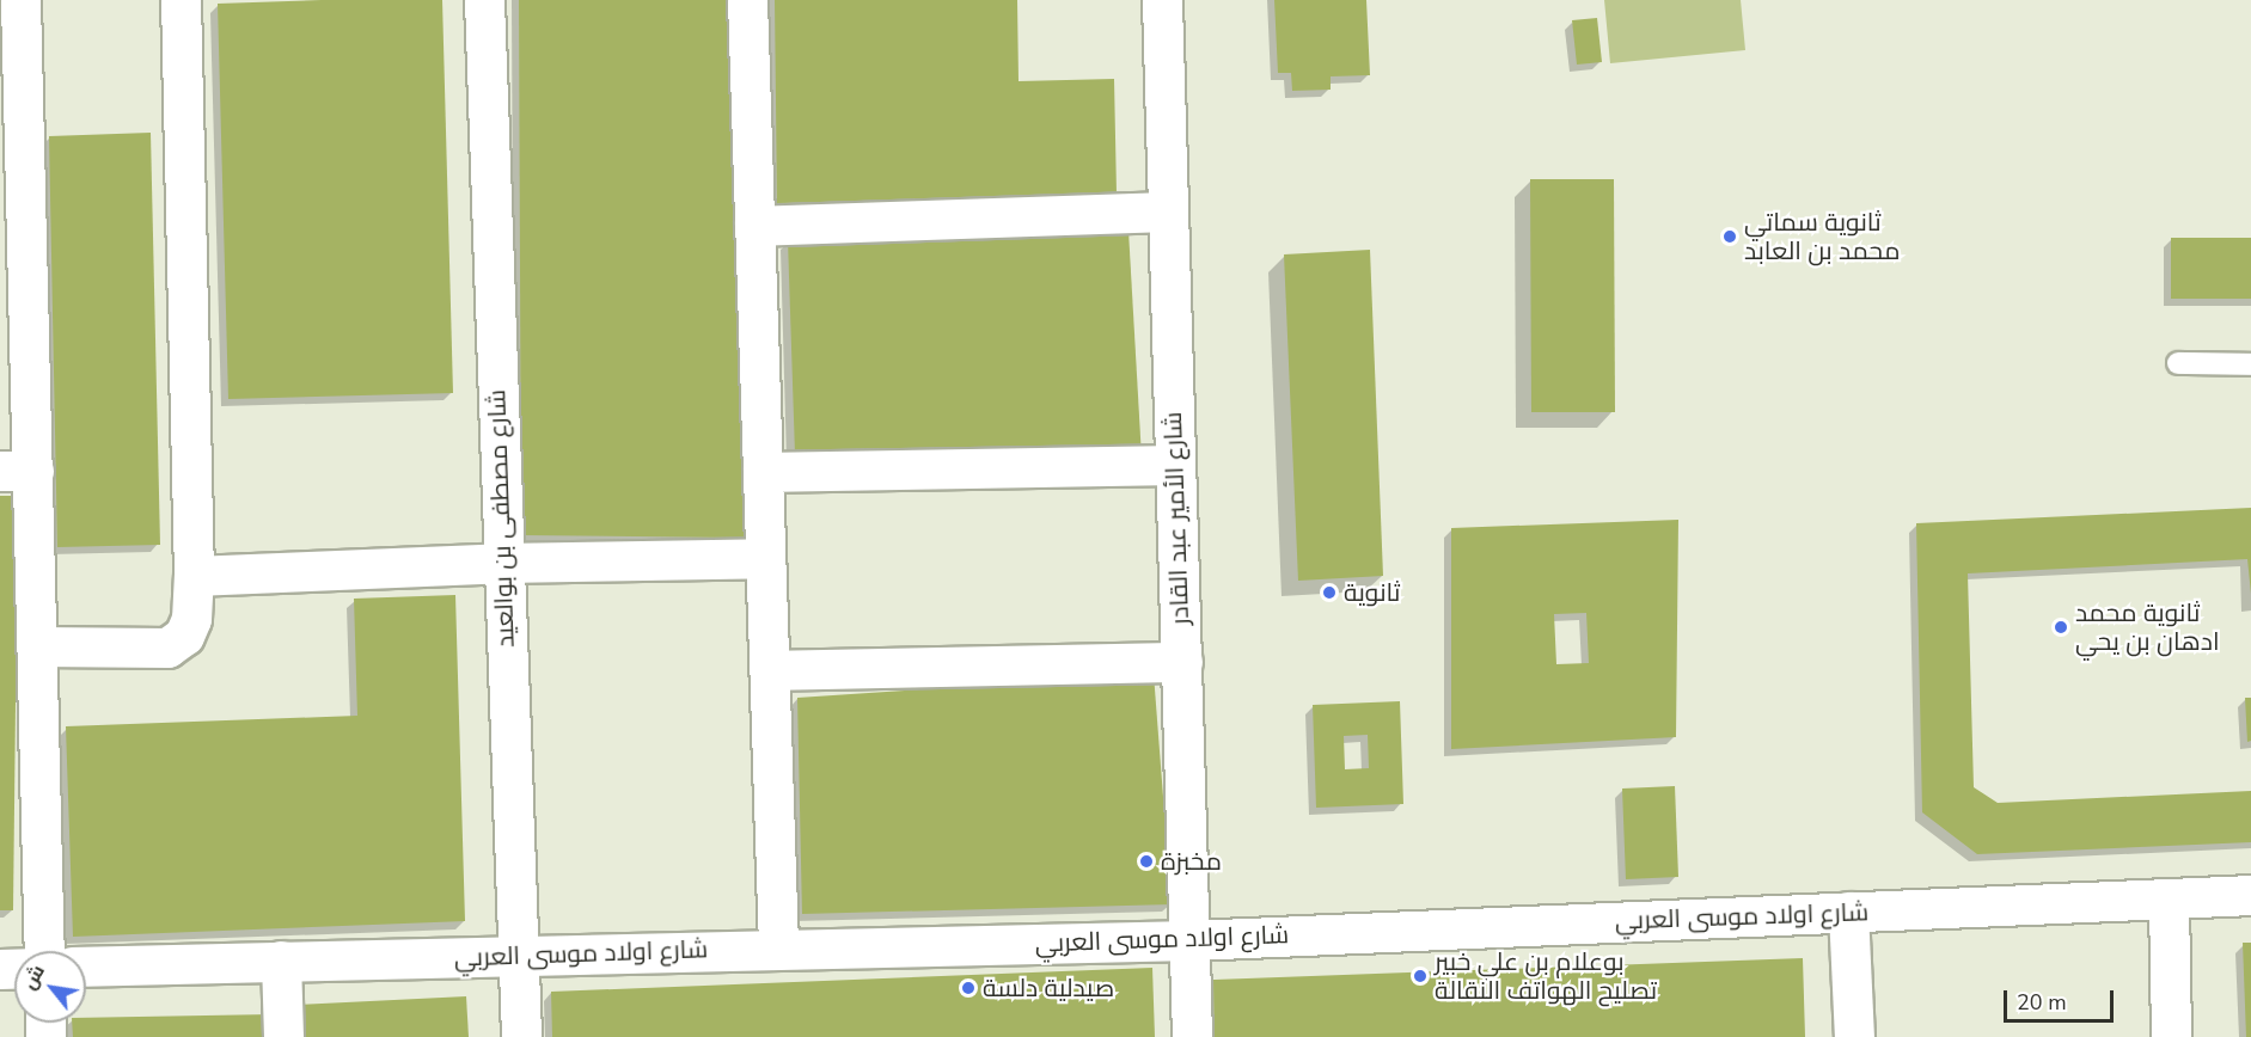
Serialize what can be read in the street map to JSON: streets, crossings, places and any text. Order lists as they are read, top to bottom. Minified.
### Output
{"streets":{"street":["شارع مصطفى بن بوالعيد","شارع الأمير عبد القادر","شارع اولاد موسى العربي"]},"crossings":[["شارع مصطفى بن بوالعيد","شارع اولاد موسى العربي"],["شارع الأمير عبد القادر","شارع اولاد موسى العربي"]],"places":["ثانوية سماتي محمد بن العابد","ثانوية","ثانوية محمد ادهان بن يحي","مخبزة","بوعلام بن علي خبير تصليح الهواتف النقالة","صيدلية دلسة"],"scale_bar":"20 m","north":"top left"}
